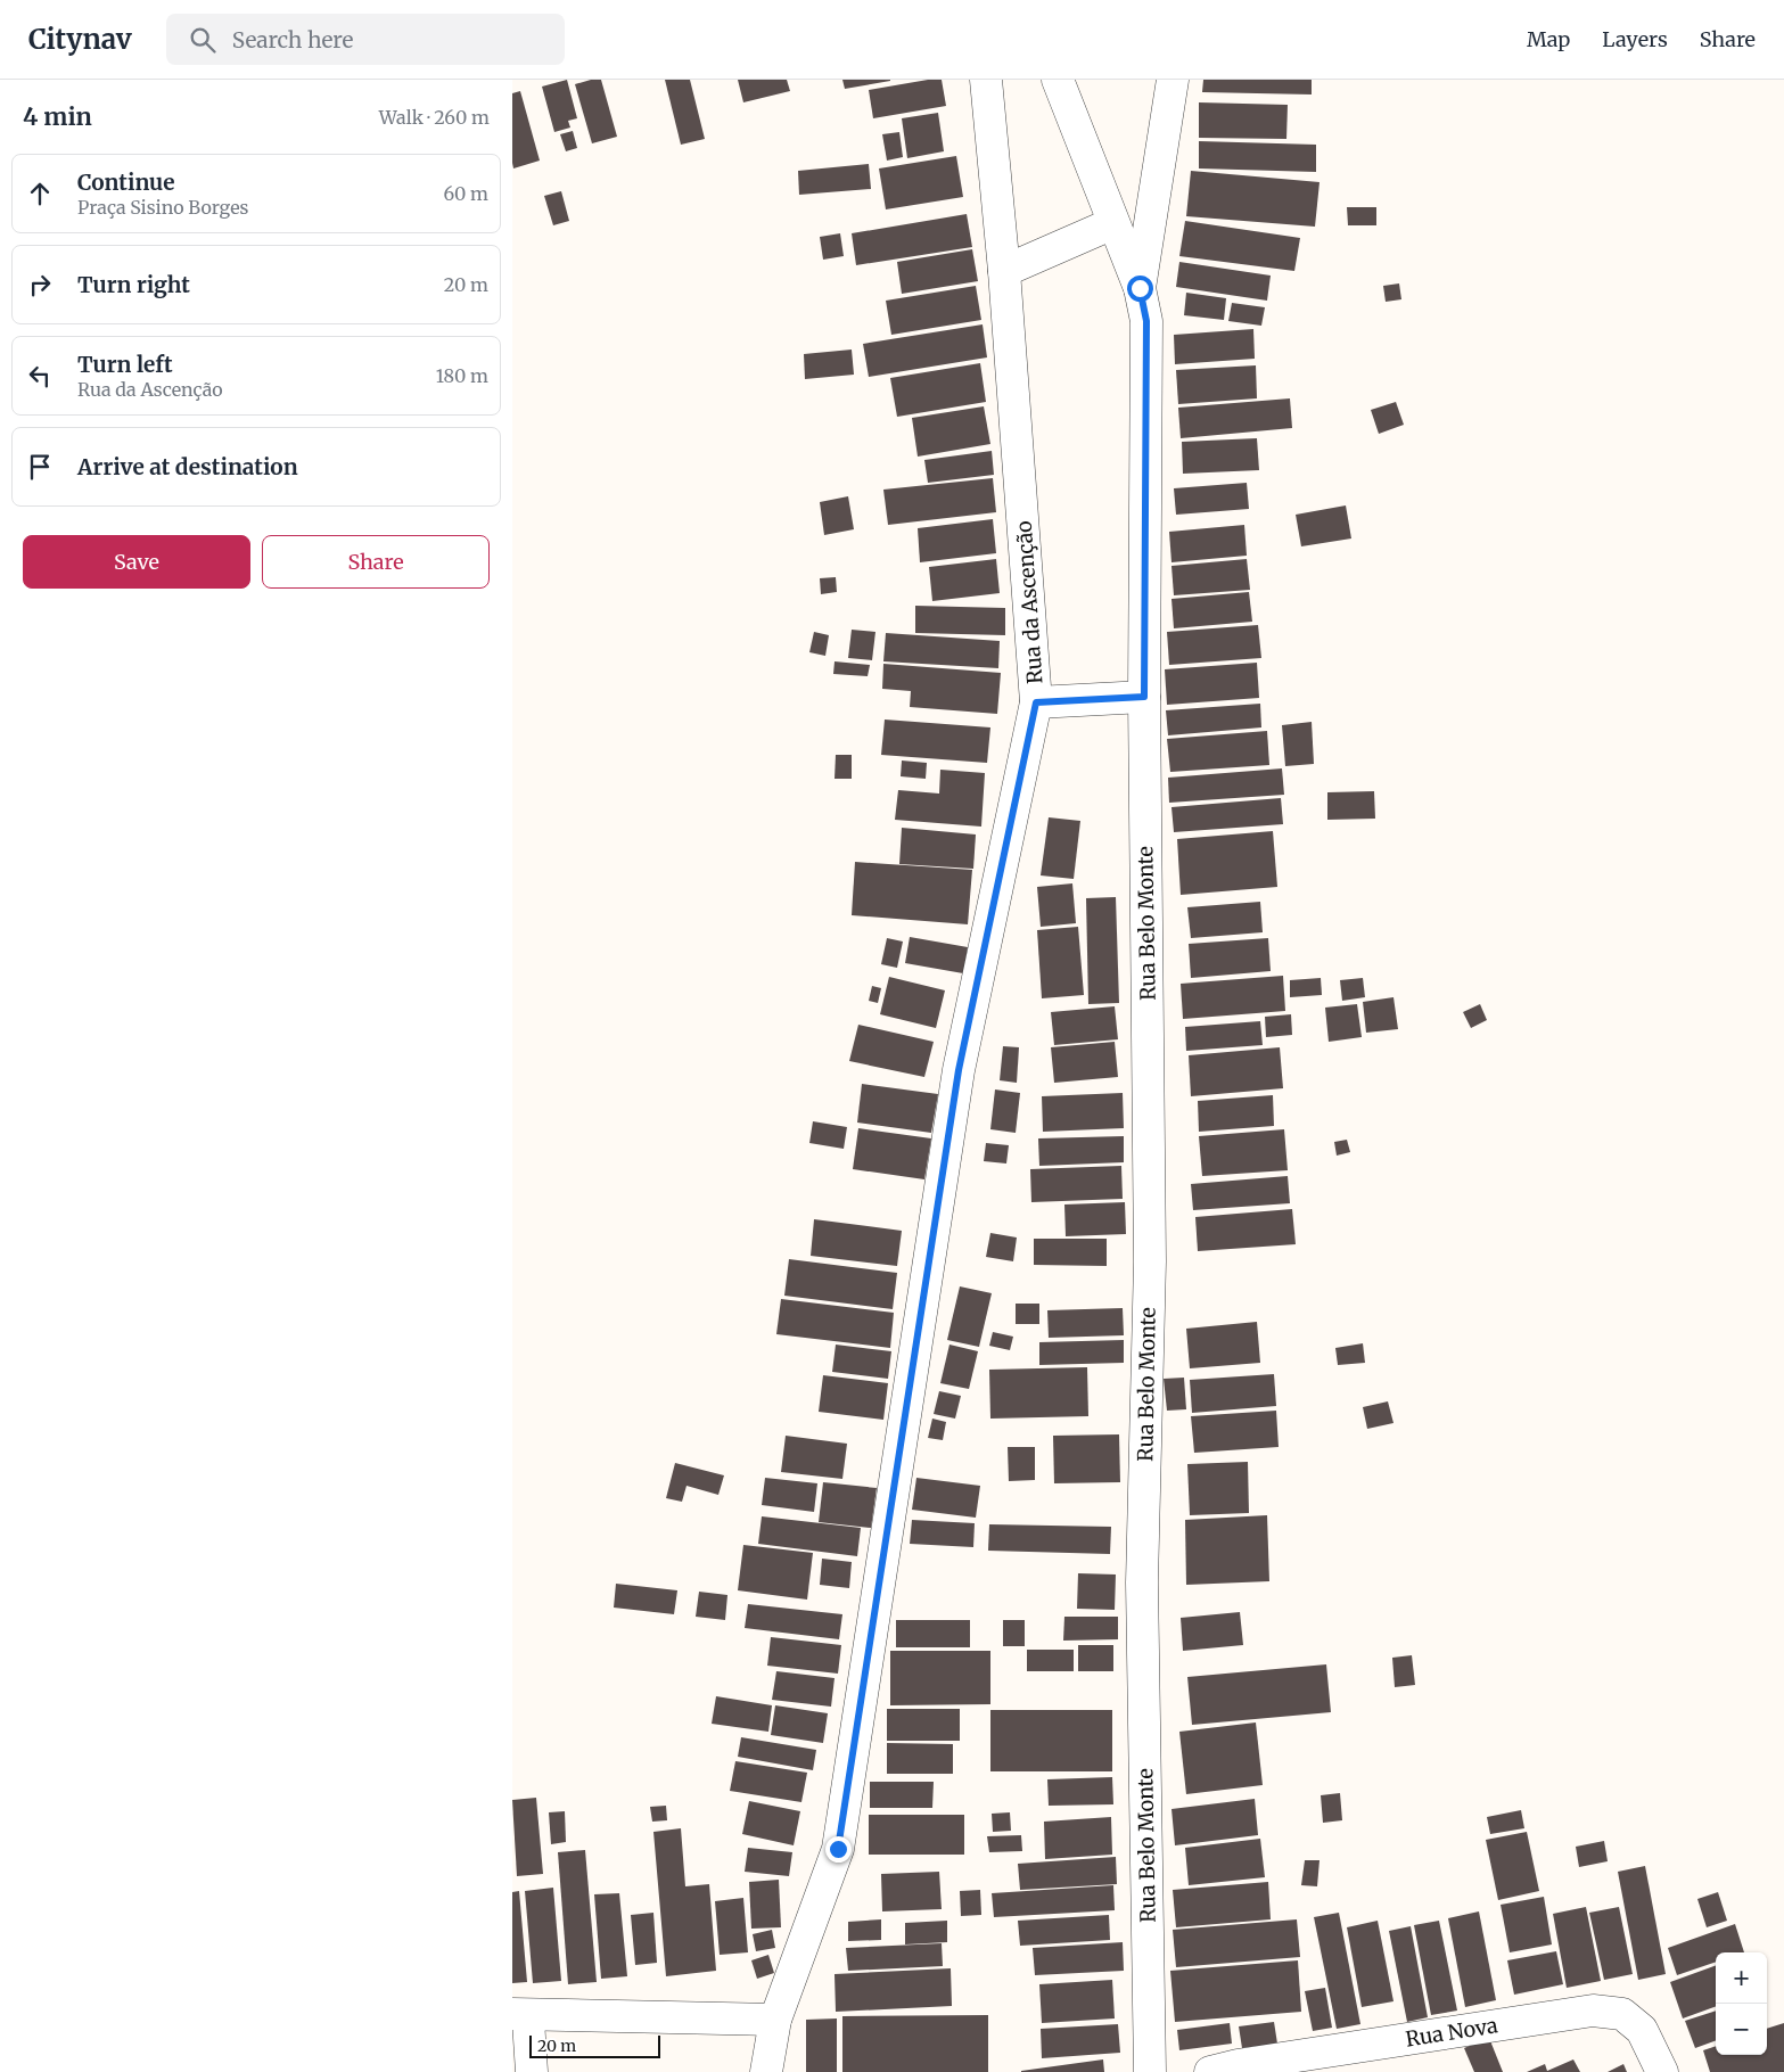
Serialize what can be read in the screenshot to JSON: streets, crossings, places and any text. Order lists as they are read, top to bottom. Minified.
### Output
{"streets":{"street":["Rua da Ascenção","Rua Belo Monte","Rua Nova"]},"scale_bar":"20 m","page":{"header":"Citynav","search":"Search here","nav":["Map","Layers","Share"],"heading":["4 min","Walk · 260 m"],"list":[["Continue","Praça Sisino Borges","60 m"],["Turn right","20 m"],["Turn left","Rua da Ascenção","180 m"],"Arrive at destination"],"buttons":["Save","Share"],"map_buttons":["+","−"],"scale":"20 m"}}
